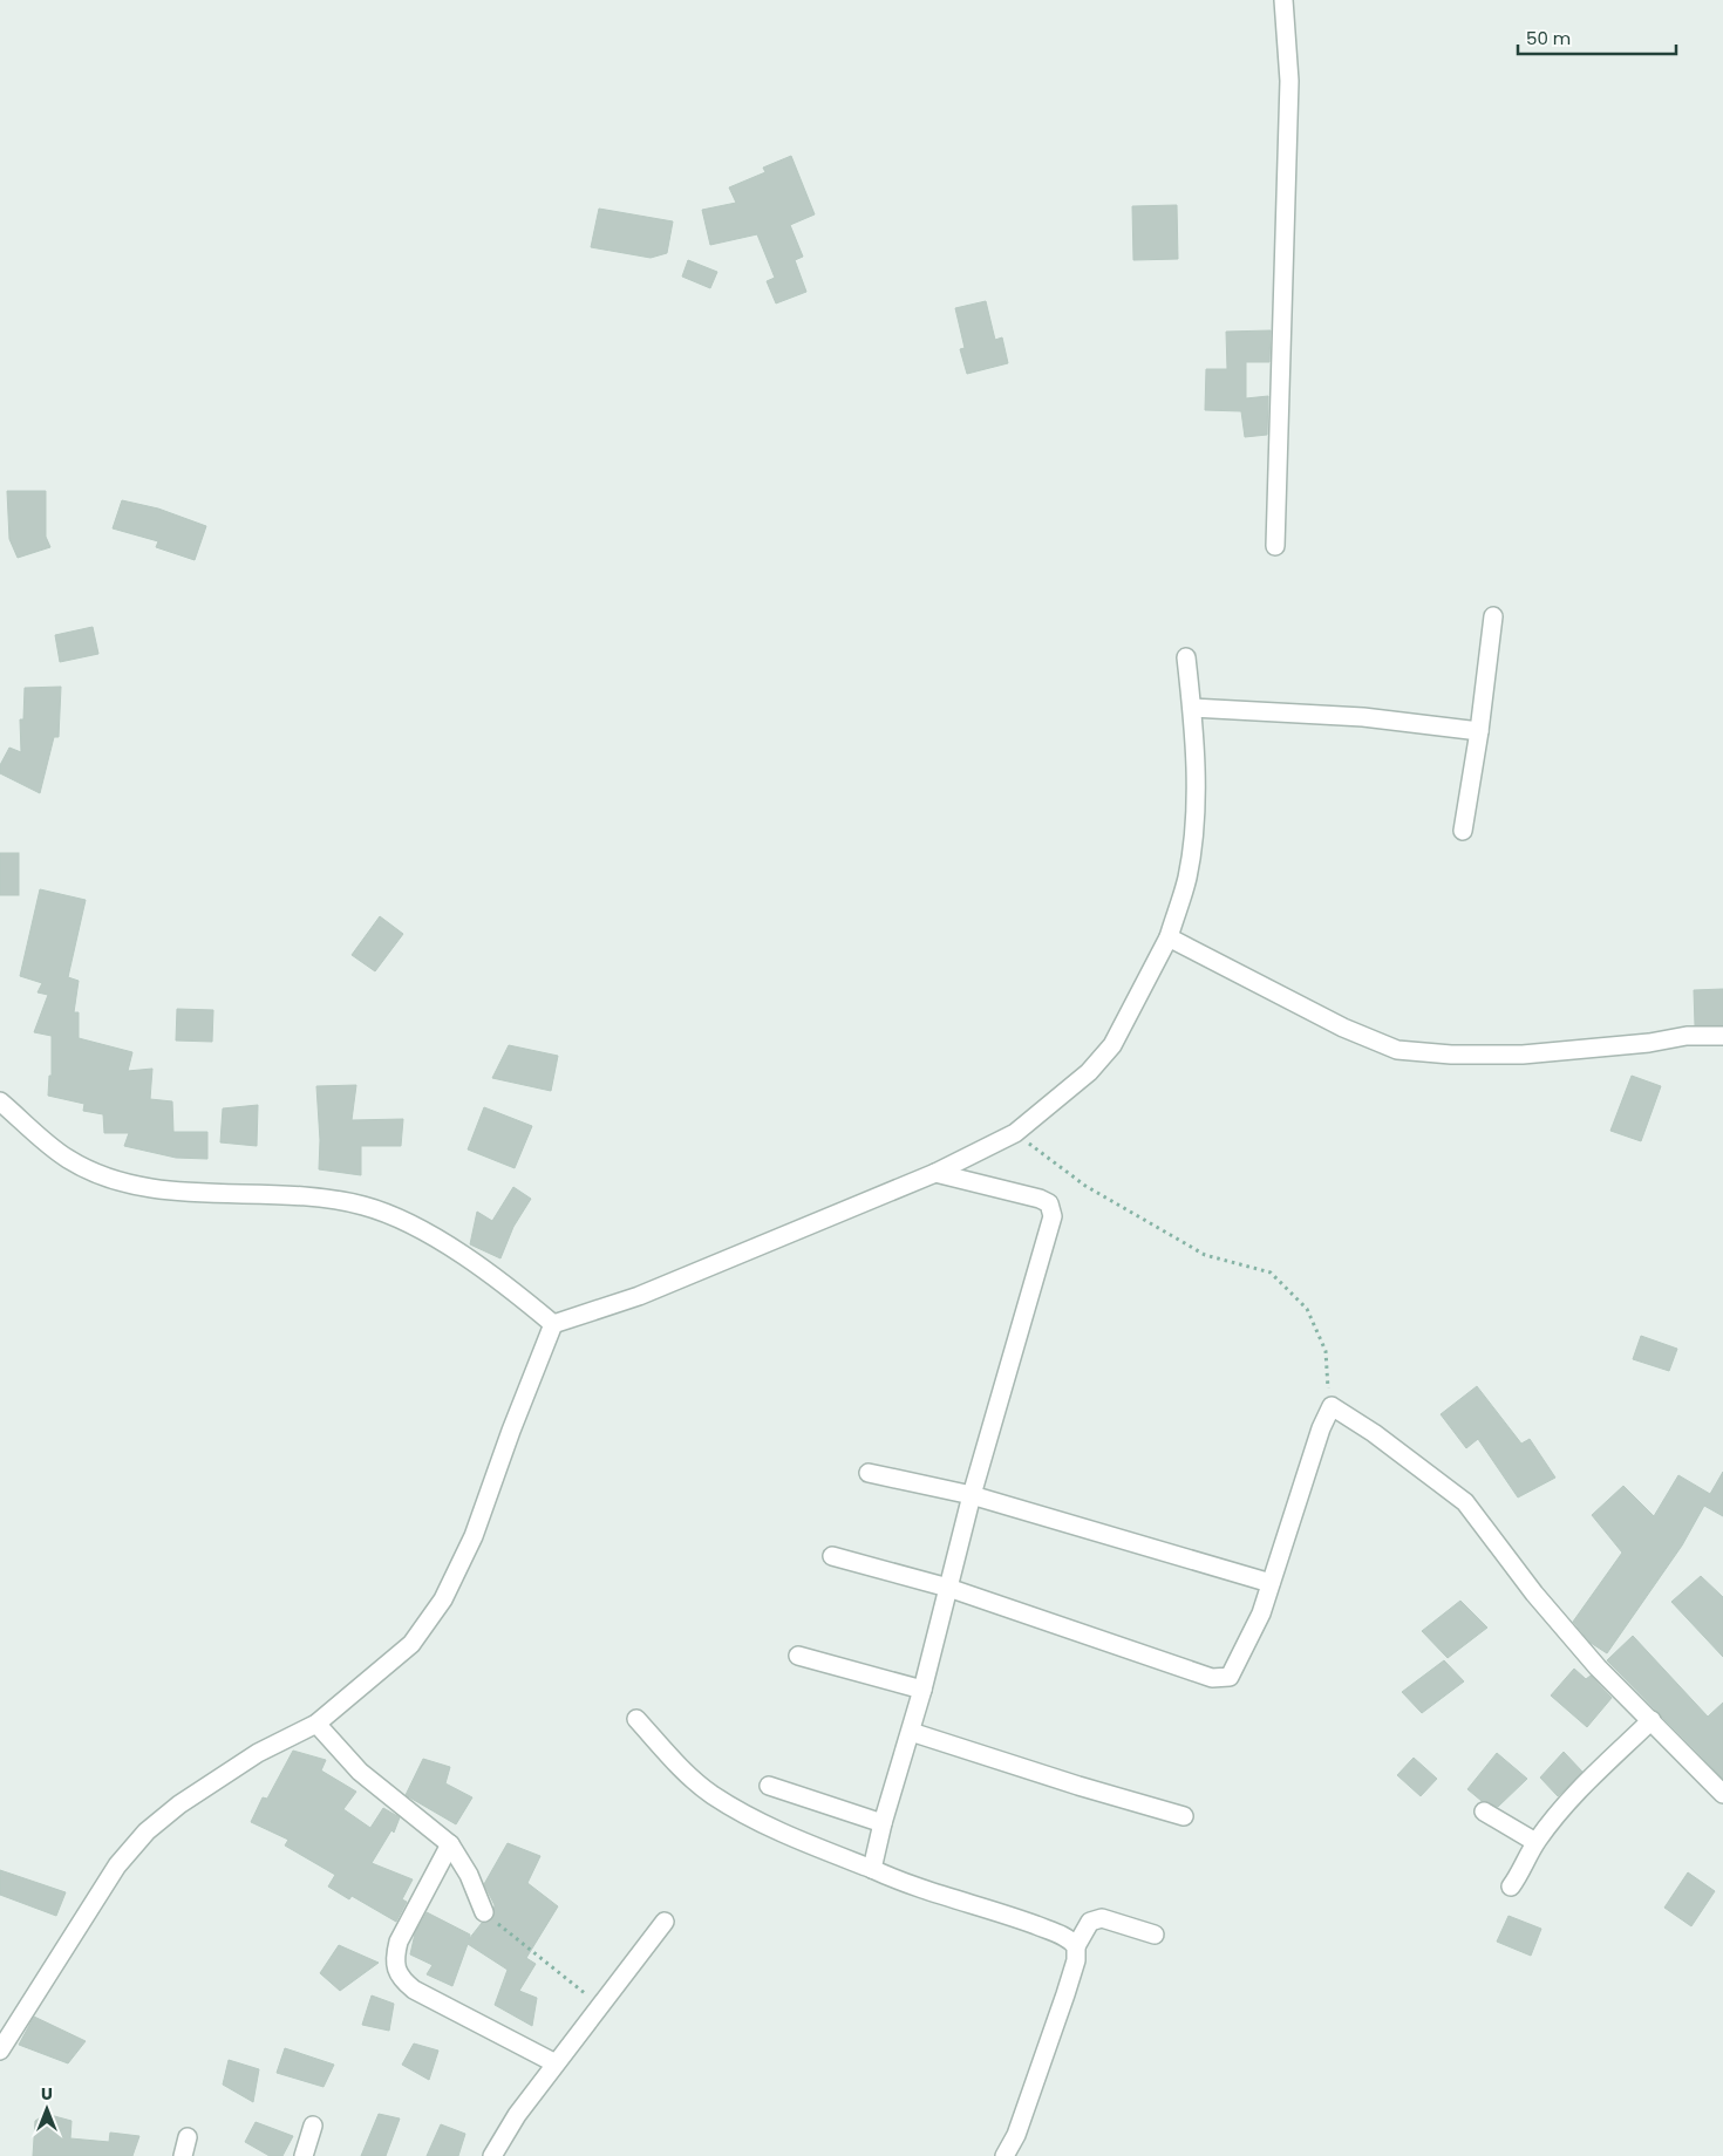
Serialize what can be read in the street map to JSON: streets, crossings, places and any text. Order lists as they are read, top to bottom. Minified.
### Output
{"scale_bar":"50 m","north":"top"}
